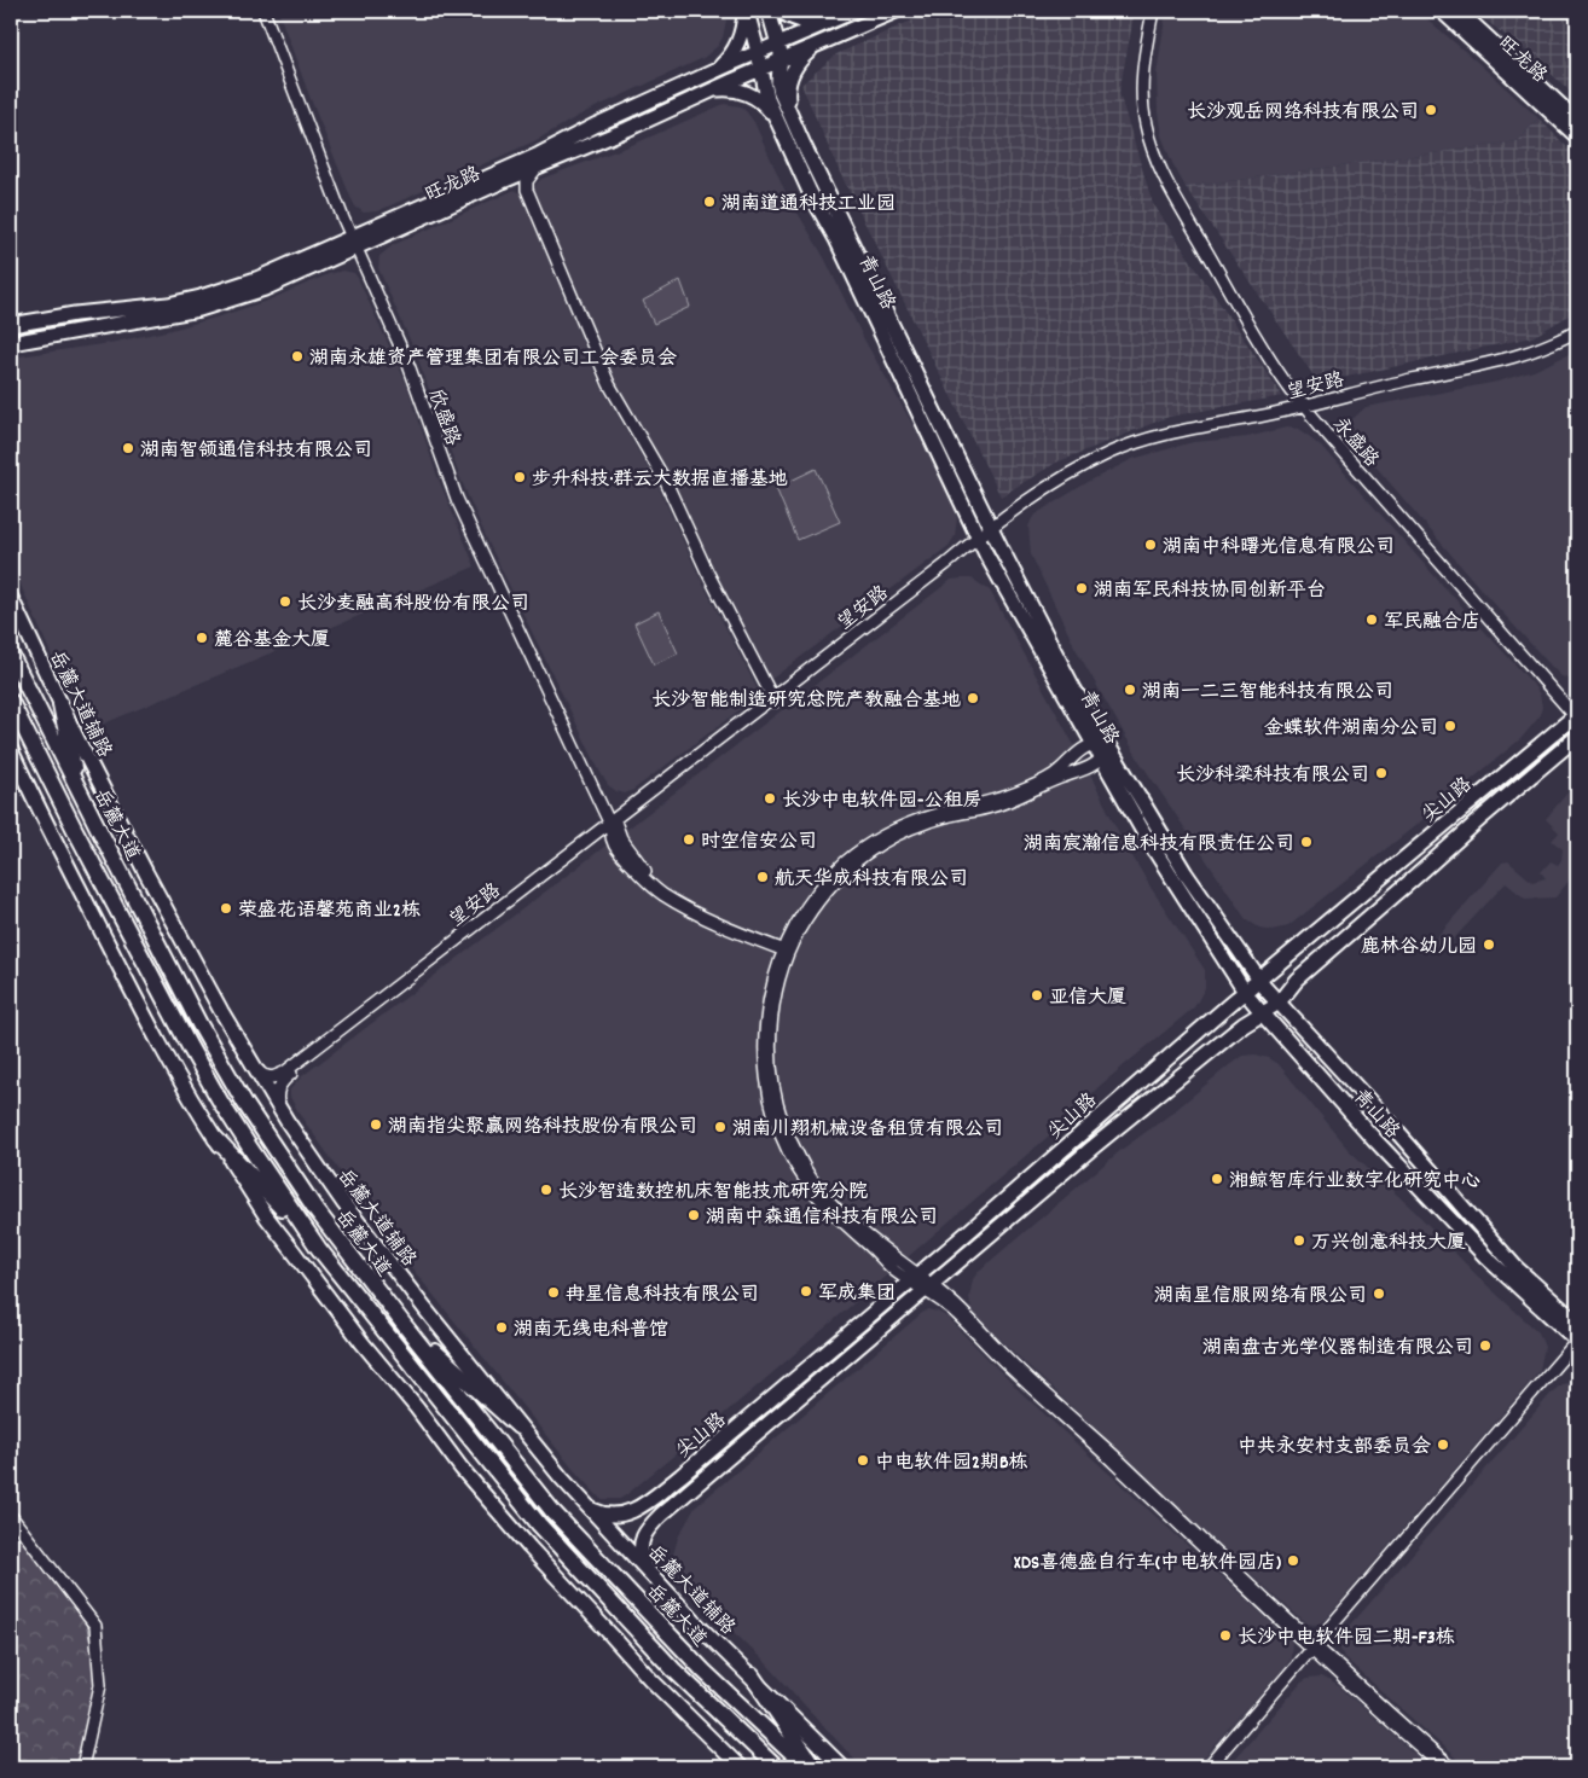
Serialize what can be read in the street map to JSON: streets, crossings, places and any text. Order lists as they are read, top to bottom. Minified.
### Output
{"streets":{"highway":["岳麓大道"],"main road":["旺龙路","青山路","岳麓大道辅路","尖山路"],"street":["望安路","欣盛路","永盛路"]},"crossings":[["旺龙路","青山路"],["旺龙路","欣盛路"],["青山路","望安路"],["青山路","尖山路"],["望安路","欣盛路"],["望安路","永盛路"],["望安路","岳麓大道辅路"],["永盛路","尖山路"],["岳麓大道辅路","尖山路"]],"places":["长沙观岳网络科技有限公司","湖南道通科技工业园","湖南永雄资产管理集团有限公司工会委员会","湖南智领通信科技有限公司","步升科技·群云大数据直播基地","湖南中科曙光信息有限公司","湖南军民科技协同创新平台","长沙麦融高科股份有限公司","军民融合店","麓谷基金大厦","湖南一二三智能科技有限公司","长沙智能制造研究总院产教融合基地","金蝶软件湖南分公司","长沙科梁科技有限公司","长沙中电软件园-公租房","时空信安公司","湖南宸瀚信息科技有限责任公司","航天华成科技有限公司","荣盛花语馨苑商业2栋","鹿林谷幼儿园","亚信大厦","湖南指尖聚赢网络科技股份有限公司","湖南川翔机械设备租赁有限公司","湘鲸智库行业数字化研究中心","长沙智造数控机床智能技术研究分院","湖南中森通信科技有限公司","万兴创意科技大厦","军成集团","冉星信息科技有限公司","湖南星信服网络有限公司","湖南无线电科普馆","湖南盘古光学仪器制造有限公司","中共永安村支部委员会","中电软件园2期B栋","XDS喜德盛自行车(中电软件园店)","长沙中电软件园二期-F3栋"]}
